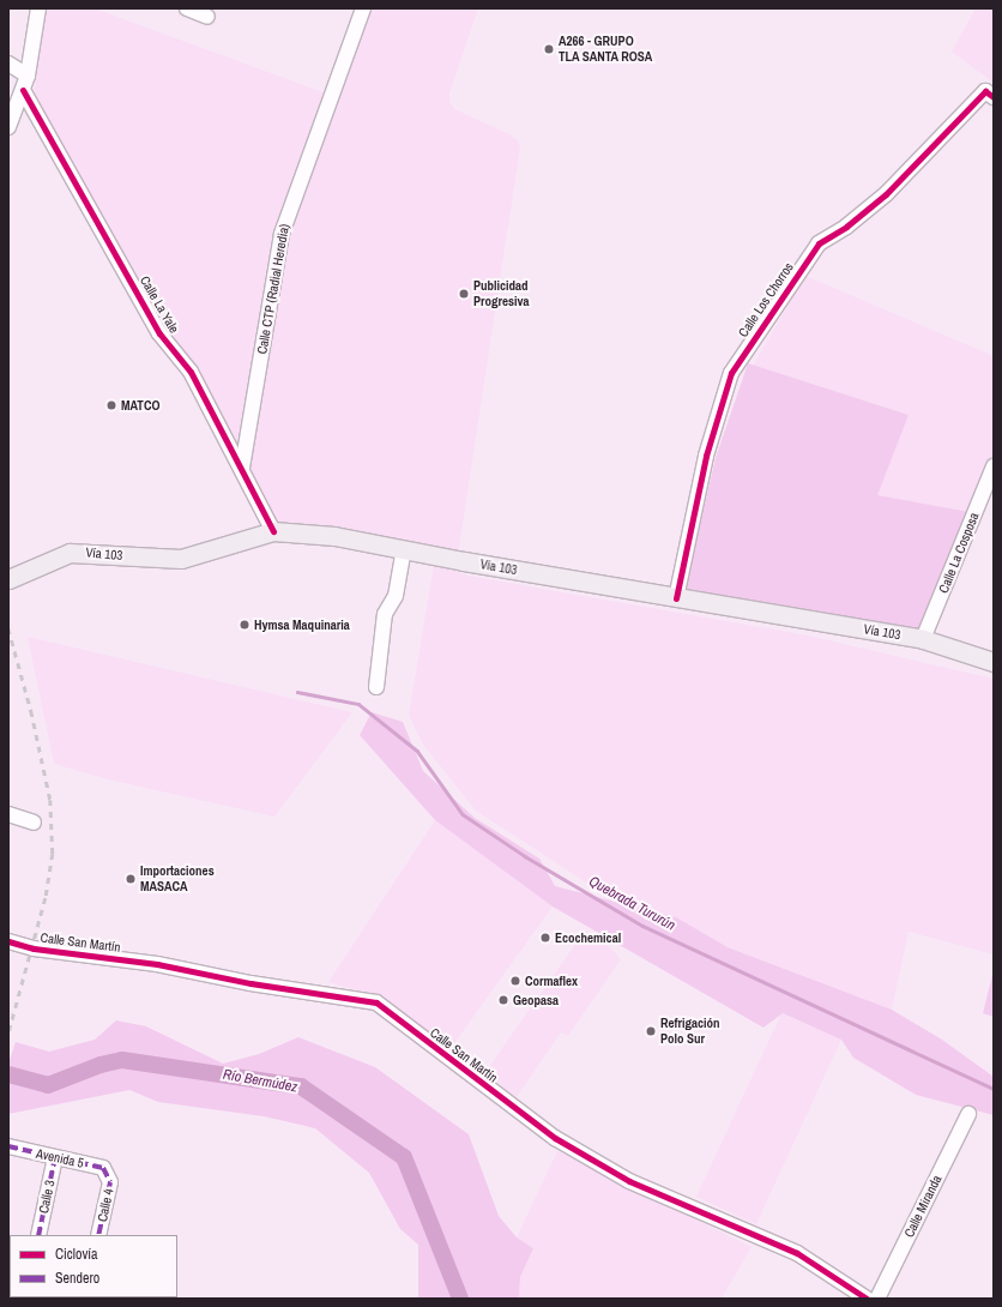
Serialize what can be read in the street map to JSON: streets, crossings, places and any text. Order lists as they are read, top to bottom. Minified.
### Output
{"streets":{"main road":["Vía 103"],"street":["Calle CTP (Radial Heredia)","Calle Los Chorros","Calle La Yale","Calle La Cosposa","Calle San Martín","Avenida 5","Calle 3","Calle 4","Calle Miranda"]},"crossings":[["Calle CTP (Radial Heredia)","Calle La Yale"],["Calle Los Chorros","Vía 103"],["Calle La Yale","Vía 103"],["Calle La Cosposa","Vía 103"],["Avenida 5","Calle 3"],["Avenida 5","Calle 4"]],"water":["Quebrada Tururún","Río Bermúdez"],"places":["A266 - GRUPO TLA SANTA ROSA","Publicidad Progresiva","MATCO","Hymsa Maquinaria","Importaciones MASACA","Ecochemical","Cormaflex","Geopasa","Refrigación Polo Sur"],"legend":["Ciclovía","Sendero"]}
